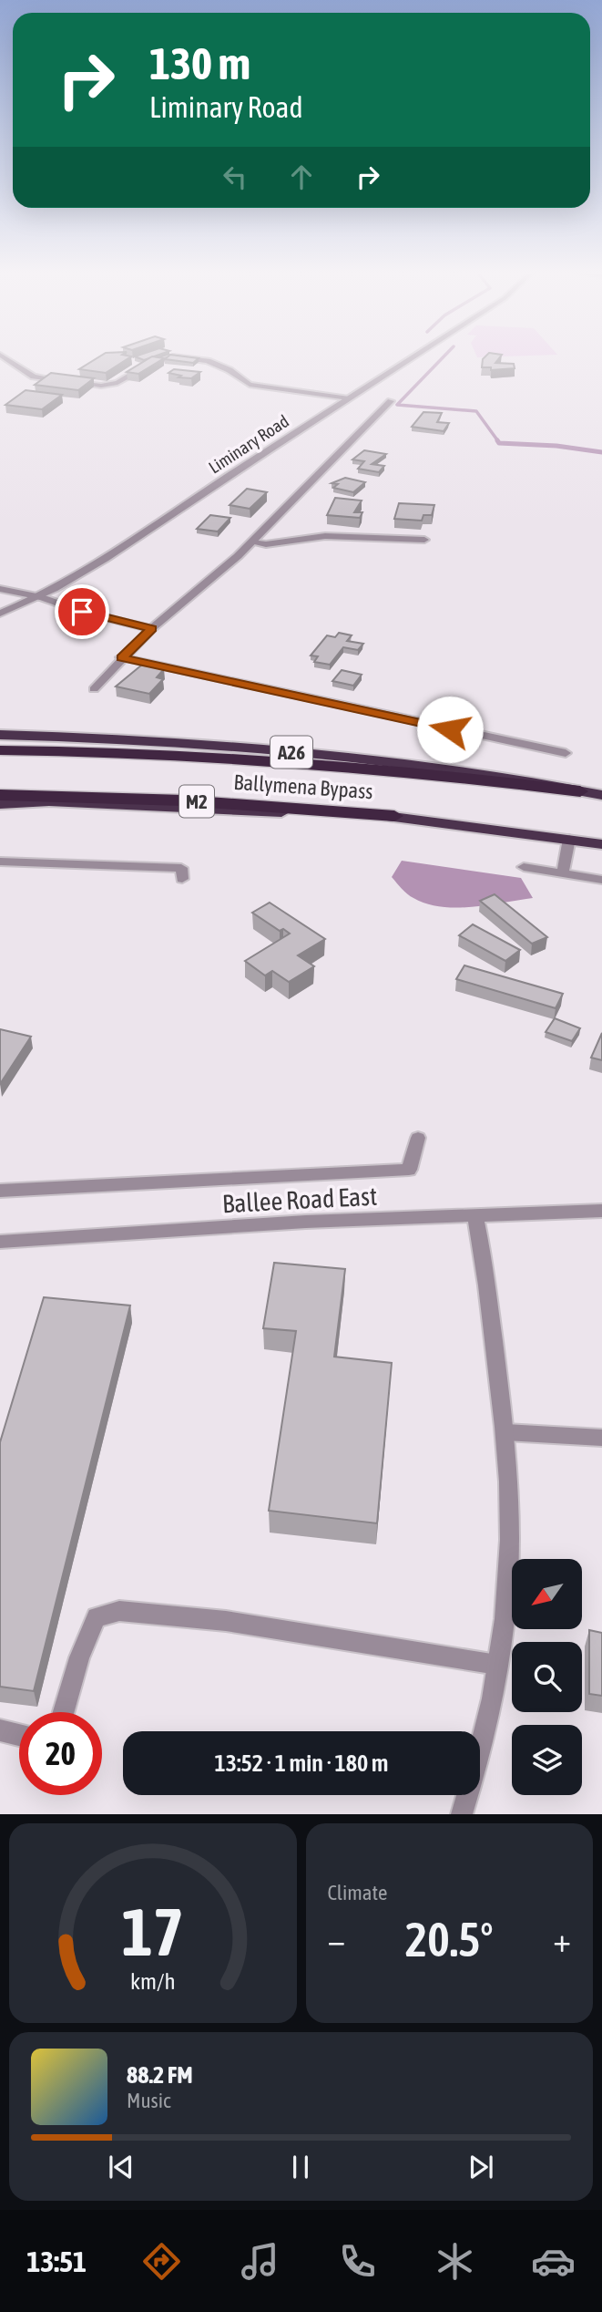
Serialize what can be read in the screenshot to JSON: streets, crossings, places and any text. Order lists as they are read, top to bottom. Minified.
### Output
{"streets":{"highway":["A26","Ballymena Bypass","M2"],"street":["Liminary Road","Ballee Road East"]},"crossings":[["A26","Ballymena Bypass"]],"north":"bottom left","page":{"turn":["130 m","Liminary Road"],"limit":"20","trip":"13:52 · 1 min · 180 m","tile":"Climate","heat":["−","20.5°","+"],"song":["88.2 FM","Music"],"tabs":"13:51","gauge":["17","km/h"]}}
